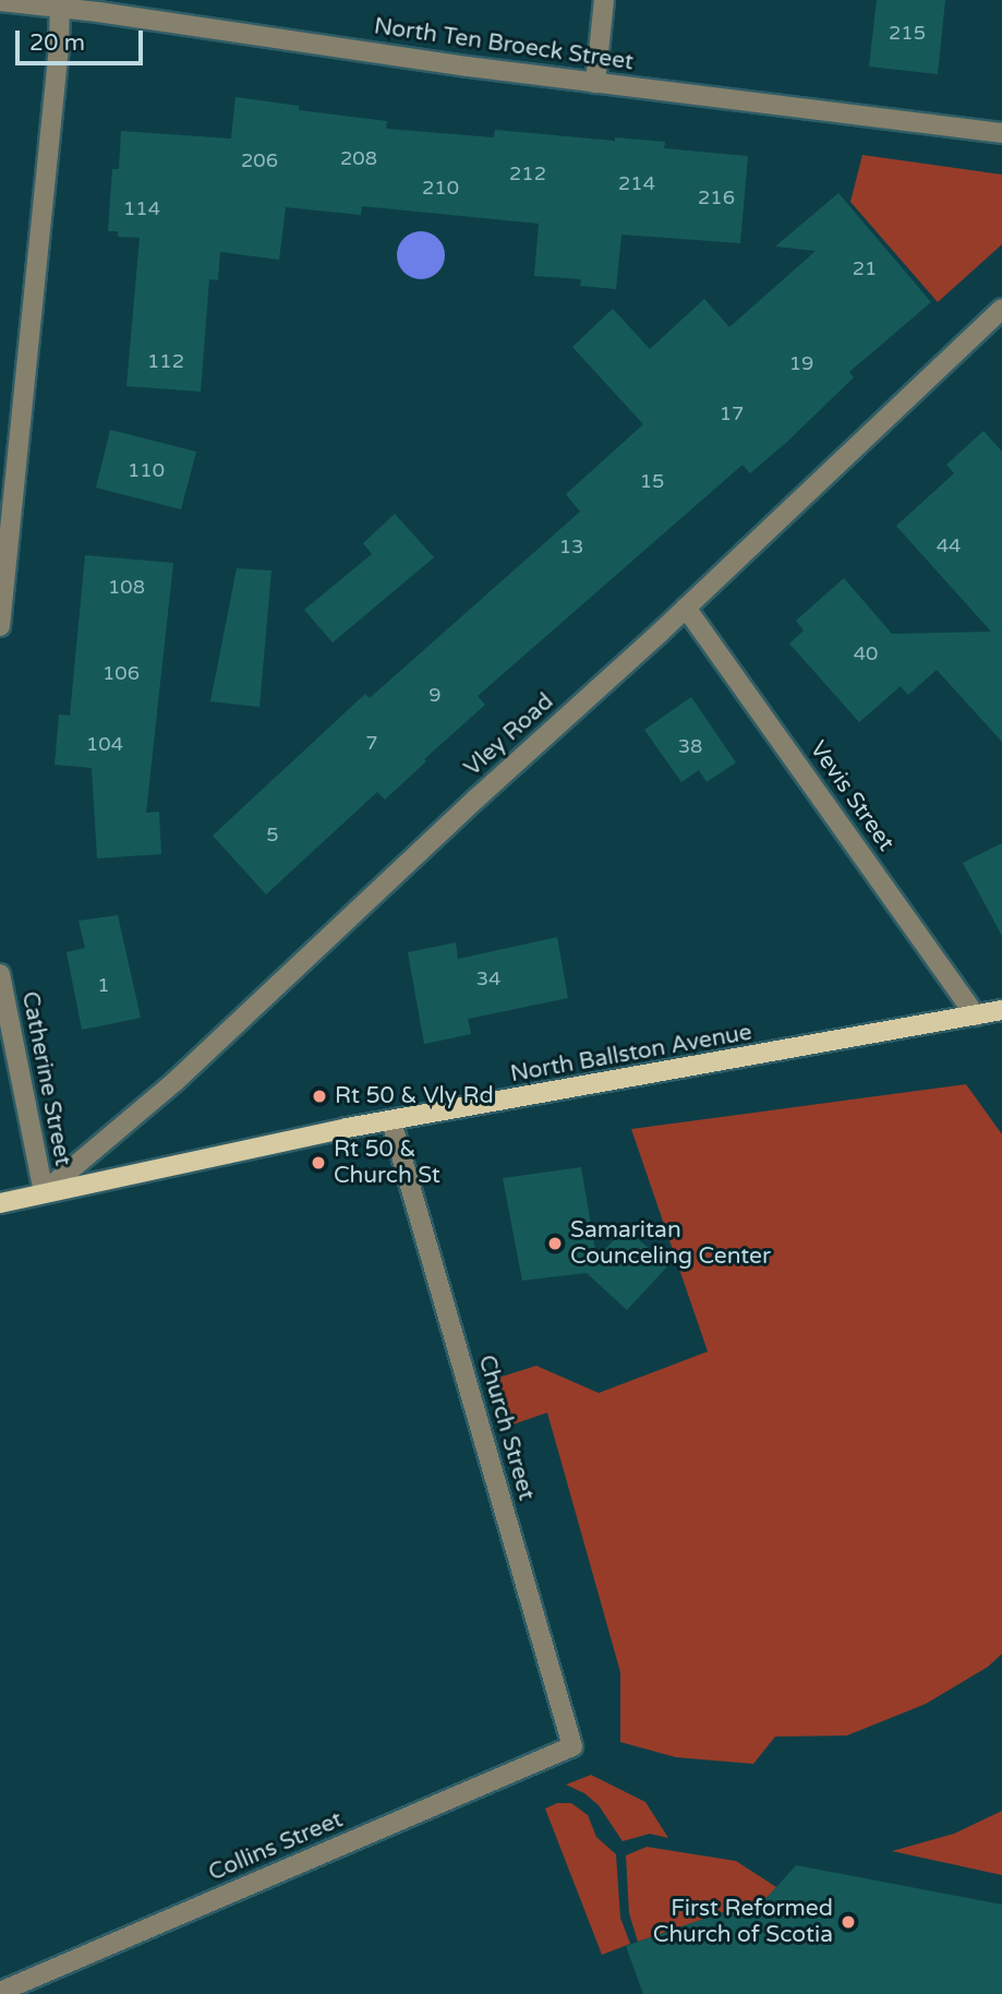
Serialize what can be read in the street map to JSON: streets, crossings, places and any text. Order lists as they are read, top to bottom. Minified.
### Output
{"streets":{"main road":["North Ballston Avenue"],"street":["North Ten Broeck Street","Vley Road","Vevis Street","Catherine Street","Church Street","Collins Street"]},"crossings":[["Vley Road","Vevis Street"],["Vley Road","North Ballston Avenue"],["Vley Road","Catherine Street"],["Vevis Street","North Ballston Avenue"],["North Ballston Avenue","Catherine Street"],["North Ballston Avenue","Church Street"],["Church Street","Collins Street"]],"places":["Rt 50 & Vly Rd","Rt 50 & Church St","Samaritan Counceling Center","First Reformed Church of Scotia"],"house_numbers":["215","208","206","212","214","210","216","114","21","112","19","17","110","15","44","13","108","40","106","9","7","104","38","5","34","1"],"scale_bar":"20 m"}
